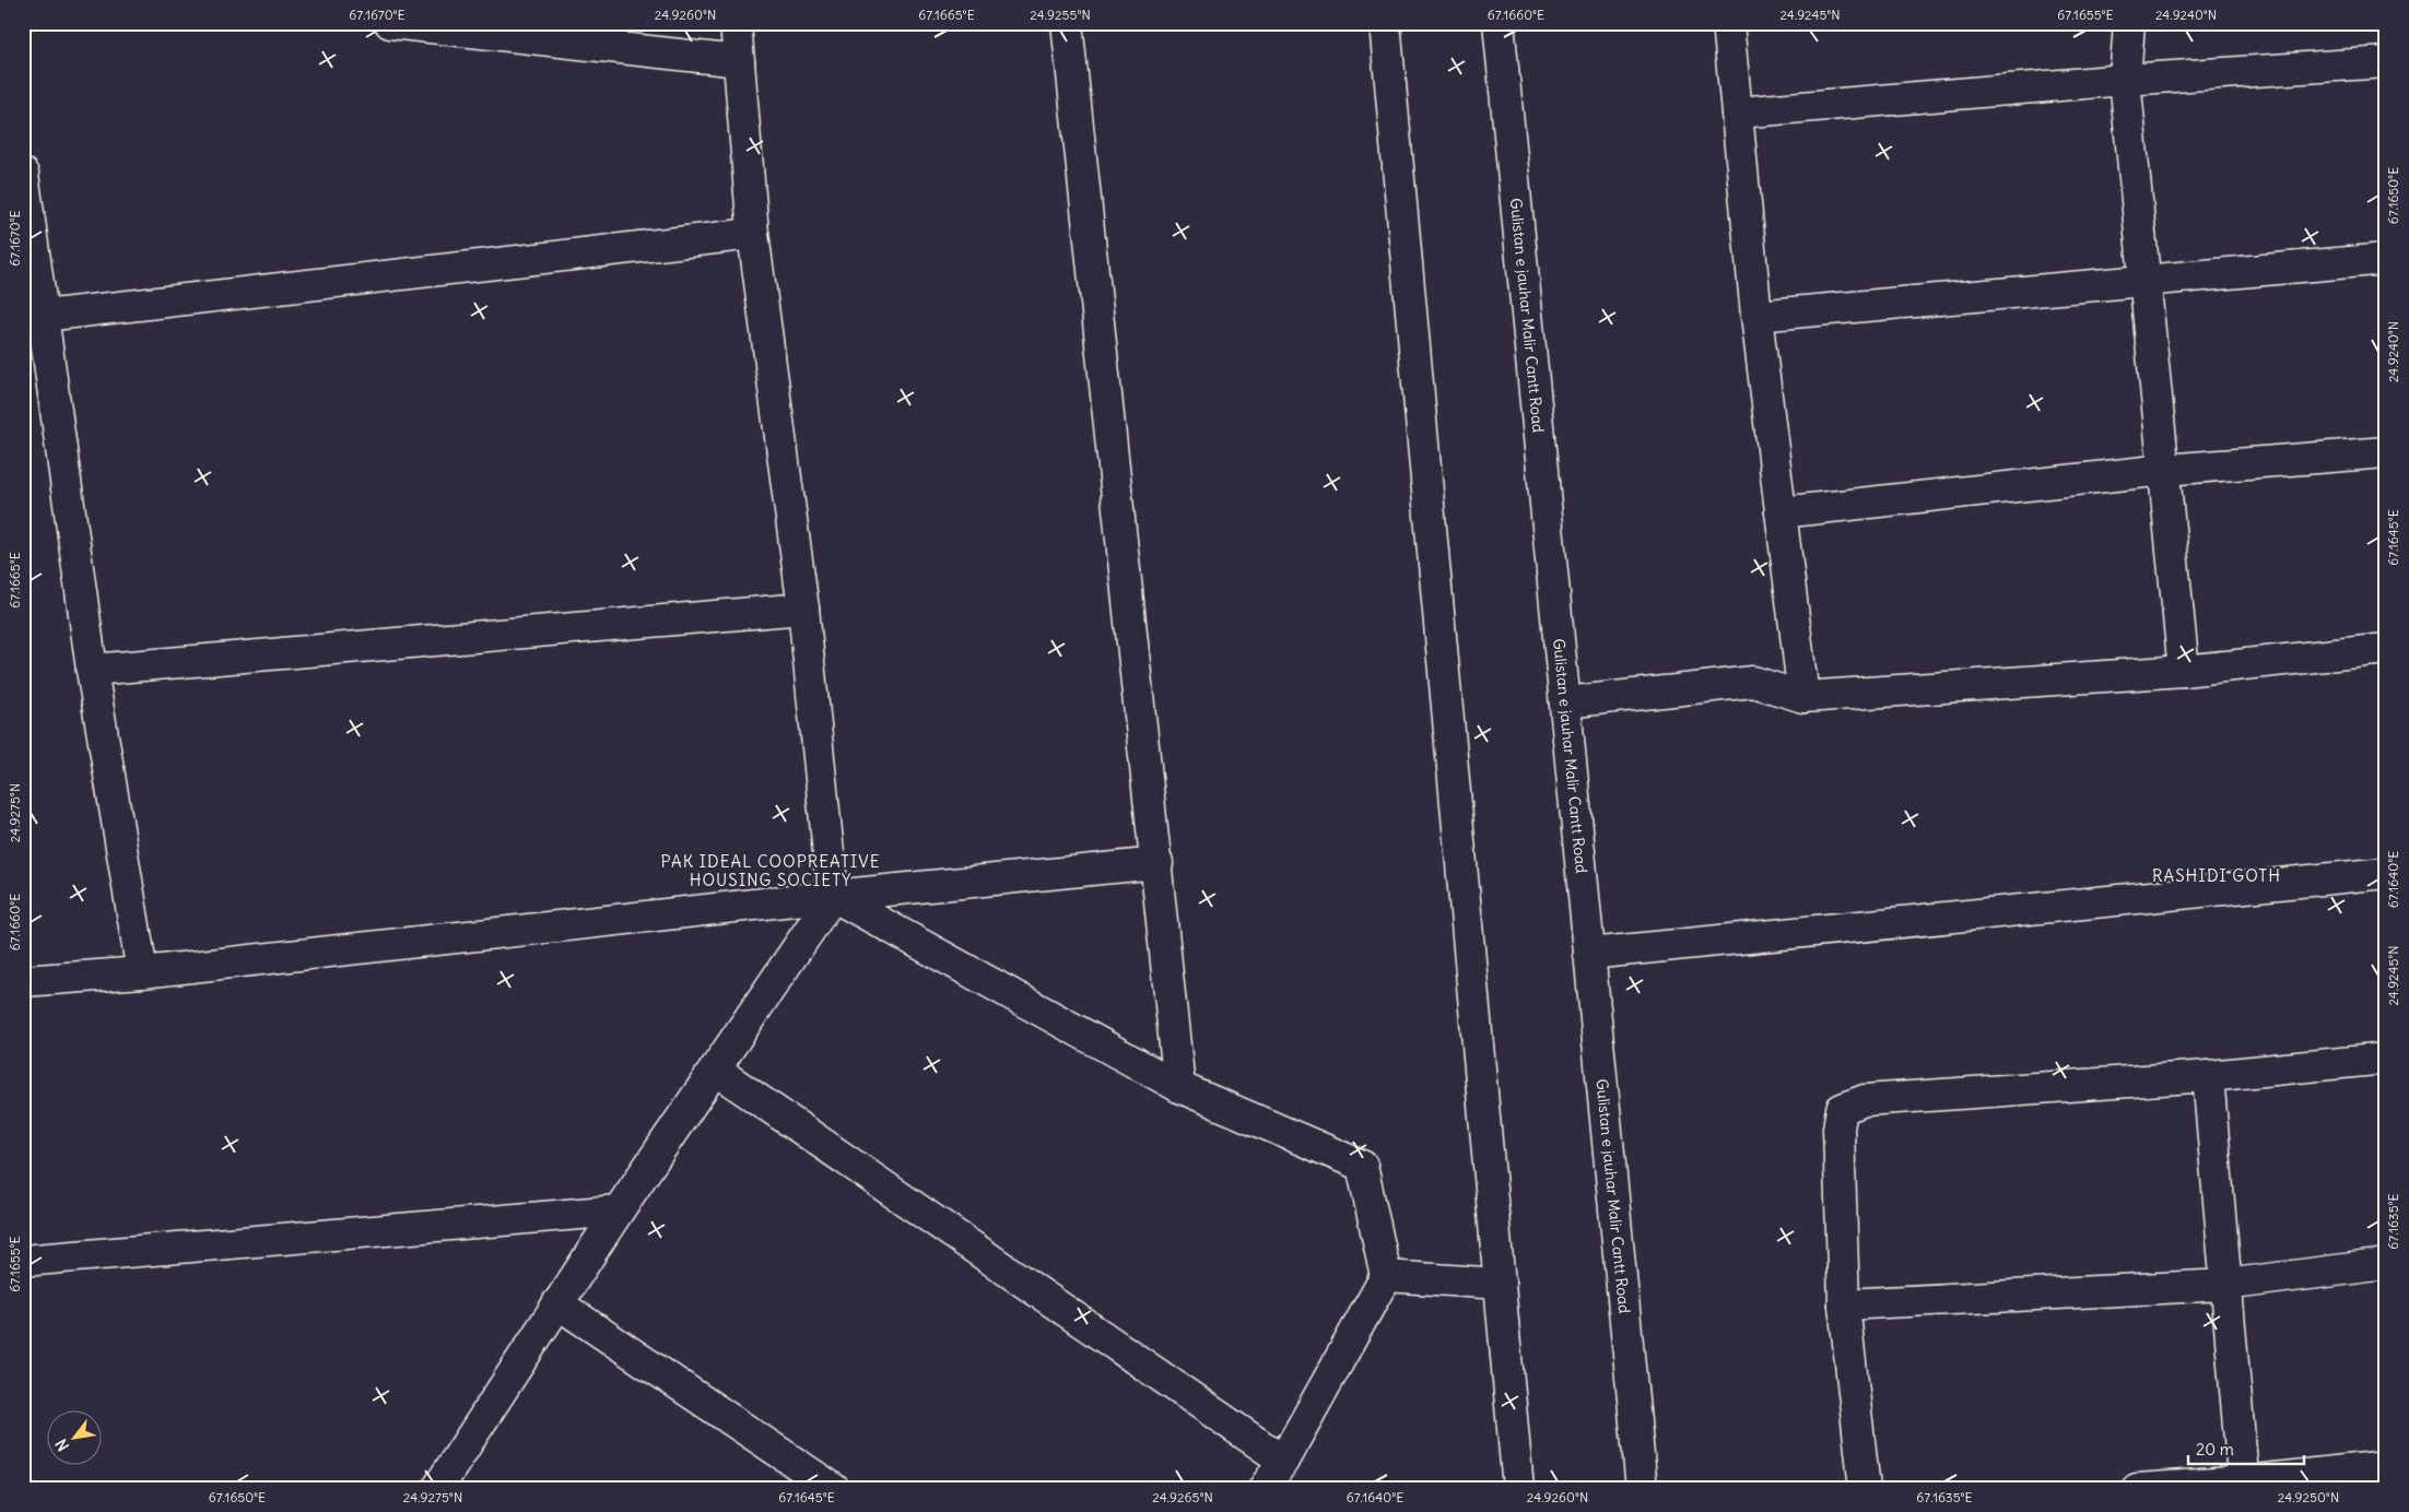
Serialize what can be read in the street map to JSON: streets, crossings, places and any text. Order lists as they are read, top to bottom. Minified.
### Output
{"streets":{"street":["Gulistan e jauhar Malir Cantt Road"]},"districts":["PAK IDEAL COOPREATIVE HOUSING SOCIETY","RASHIDI GOTH"],"scale_bar":"20 m","north":"bottom left","coordinates":["67.1670°E","24.9260°N","67.1665°E","24.9255°N","67.1660°E","24.9245°N","67.1655°E","24.9240°N","67.1650°E","67.1645°E","24.9275°N","67.1640°E","67.1635°E","24.9265°N","24.9250°N"]}
